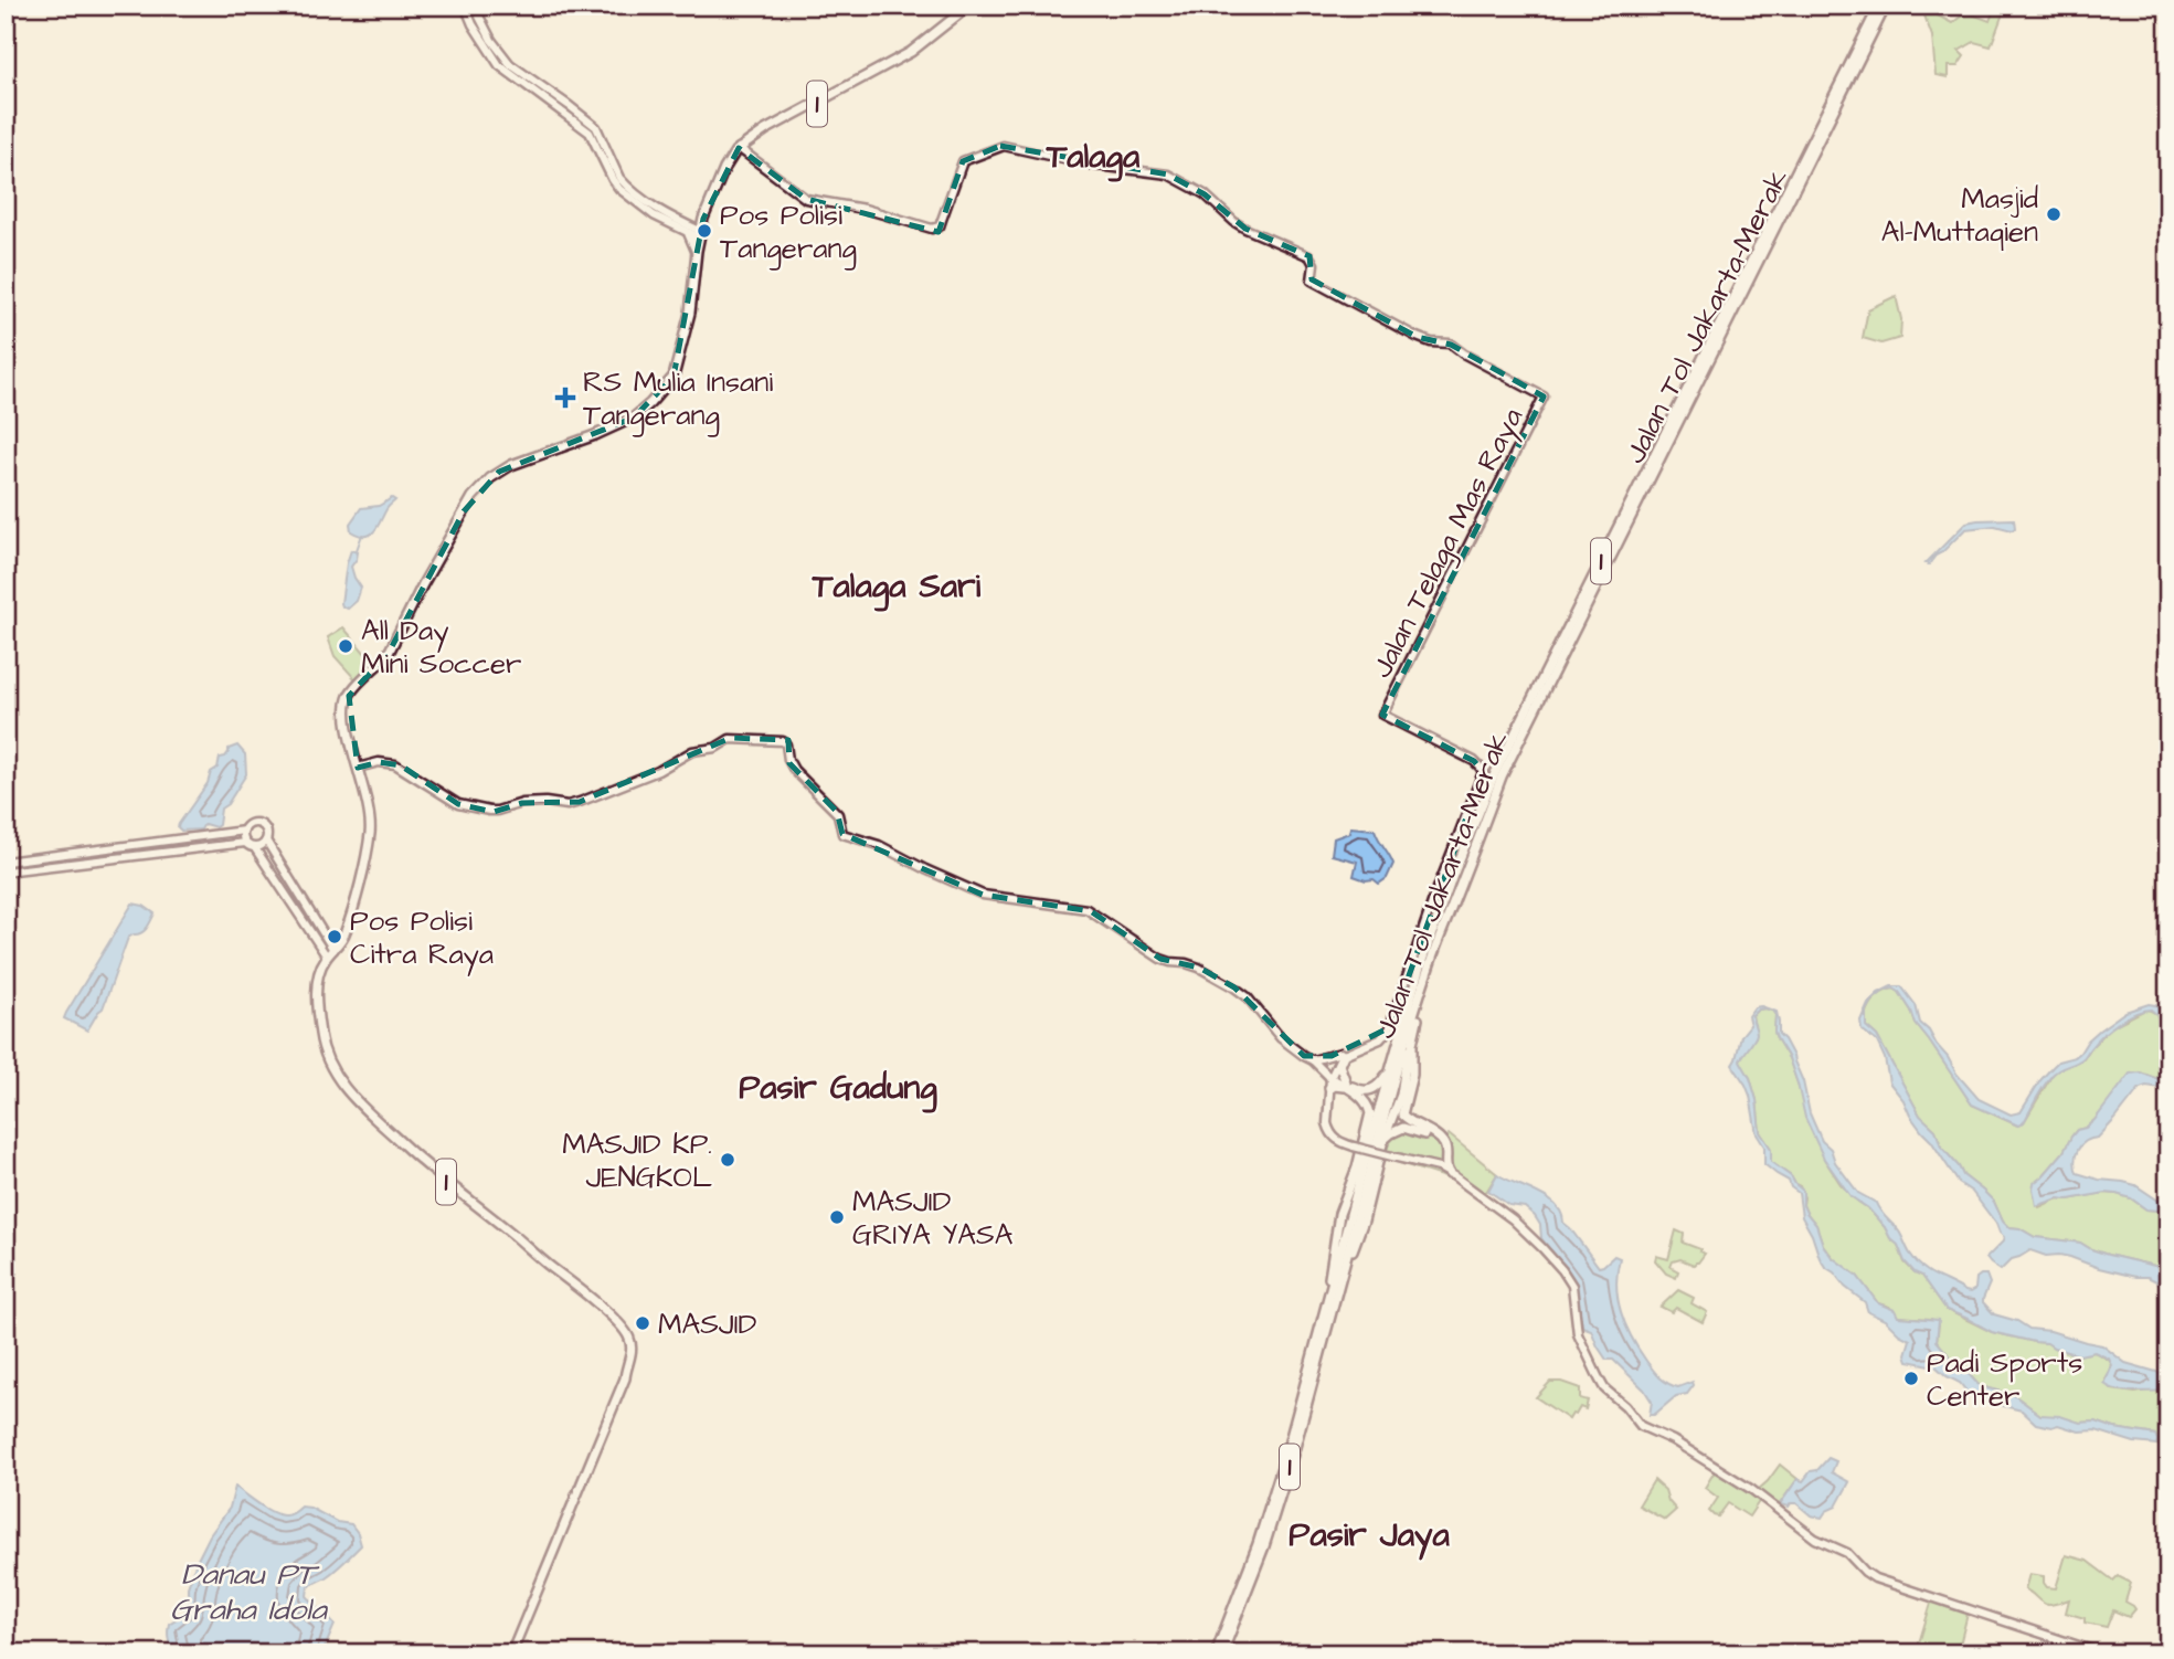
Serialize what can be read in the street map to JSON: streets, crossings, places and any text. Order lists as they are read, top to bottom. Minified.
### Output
{"streets":{"highway":["1","Jalan Tol Jakarta–Merak"],"main road":["Jalan Telaga Mas Raya"]},"crossings":[["1","Jalan Telaga Mas Raya"]],"districts":["Talaga","Talaga Sari","Pasir Gadung","Pasir Jaya"],"water":["Danau PT Graha Idola"],"places":{"other":["Masjid Al-Muttaqien","Pos Polisi Tangerang","All Day Mini Soccer","Pos Polisi Citra Raya","MASJID KP. JENGKOL","MASJID GRIYA YASA","MASJID","Padi Sports Center"],"health":["RS Mulia Insani Tangerang"]}}
